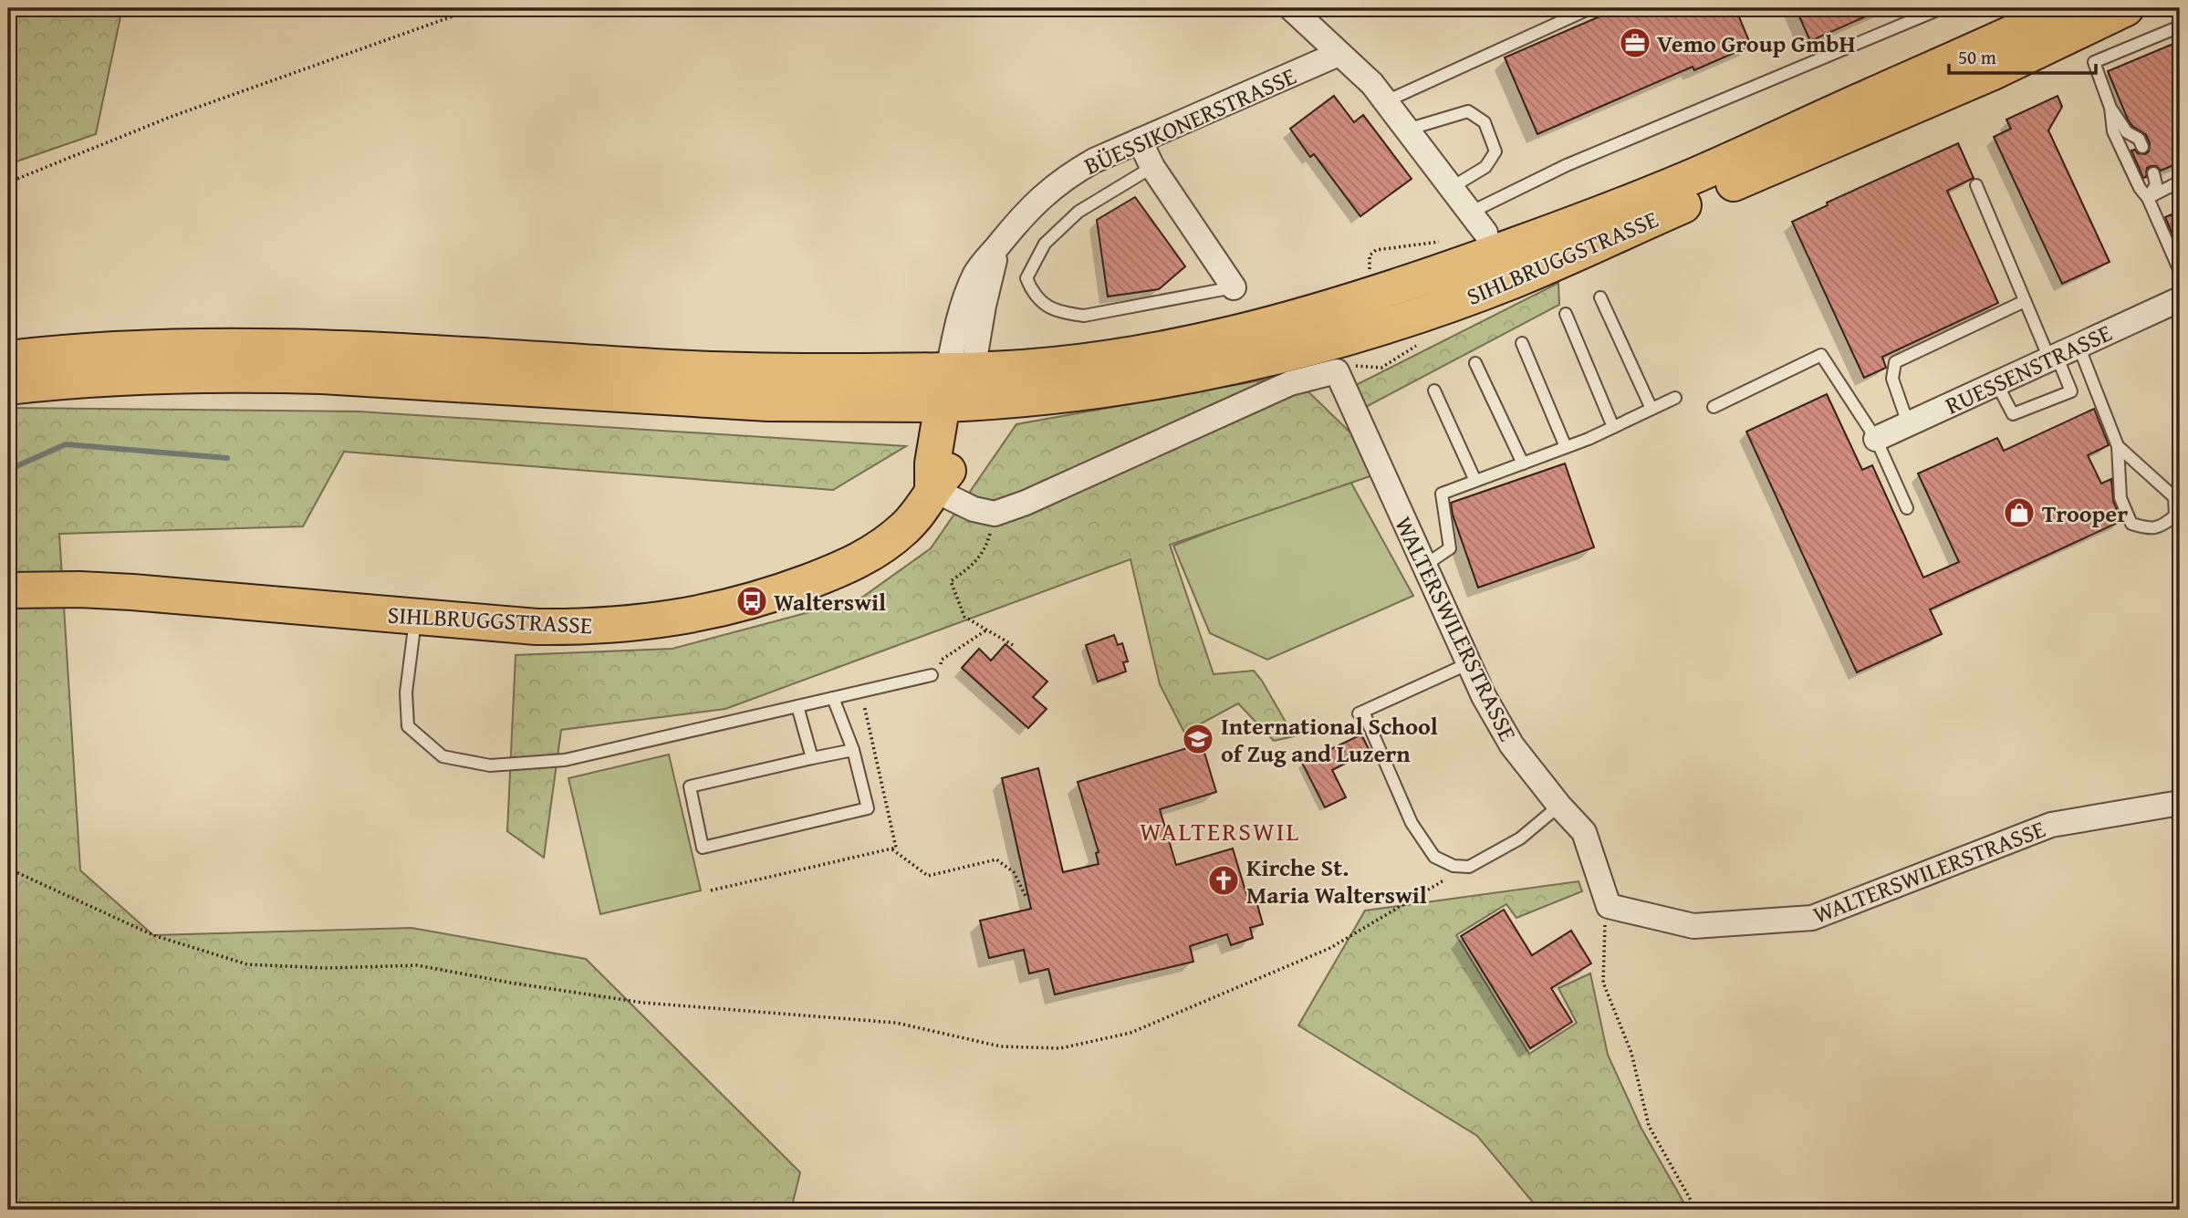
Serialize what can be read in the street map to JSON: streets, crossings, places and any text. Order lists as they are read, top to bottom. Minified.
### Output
{"streets":{"main road":["SIHLBRUGGSTRASSE"],"street":["BÜESSIKONERSTRASSE","RUESSENSTRASSE","WALTERSWILERSTRASSE"]},"crossings":[["BÜESSIKONERSTRASSE","SIHLBRUGGSTRASSE"]],"districts":["WALTERSWIL"],"places":{"office":["Vemo Group GmbH"],"shop":["Trooper"],"bus stop":["Walterswil"],"school or university":["International School of Zug and Luzern"],"church":["Kirche St. Maria Walterswil"]},"scale_bar":"50 m"}
